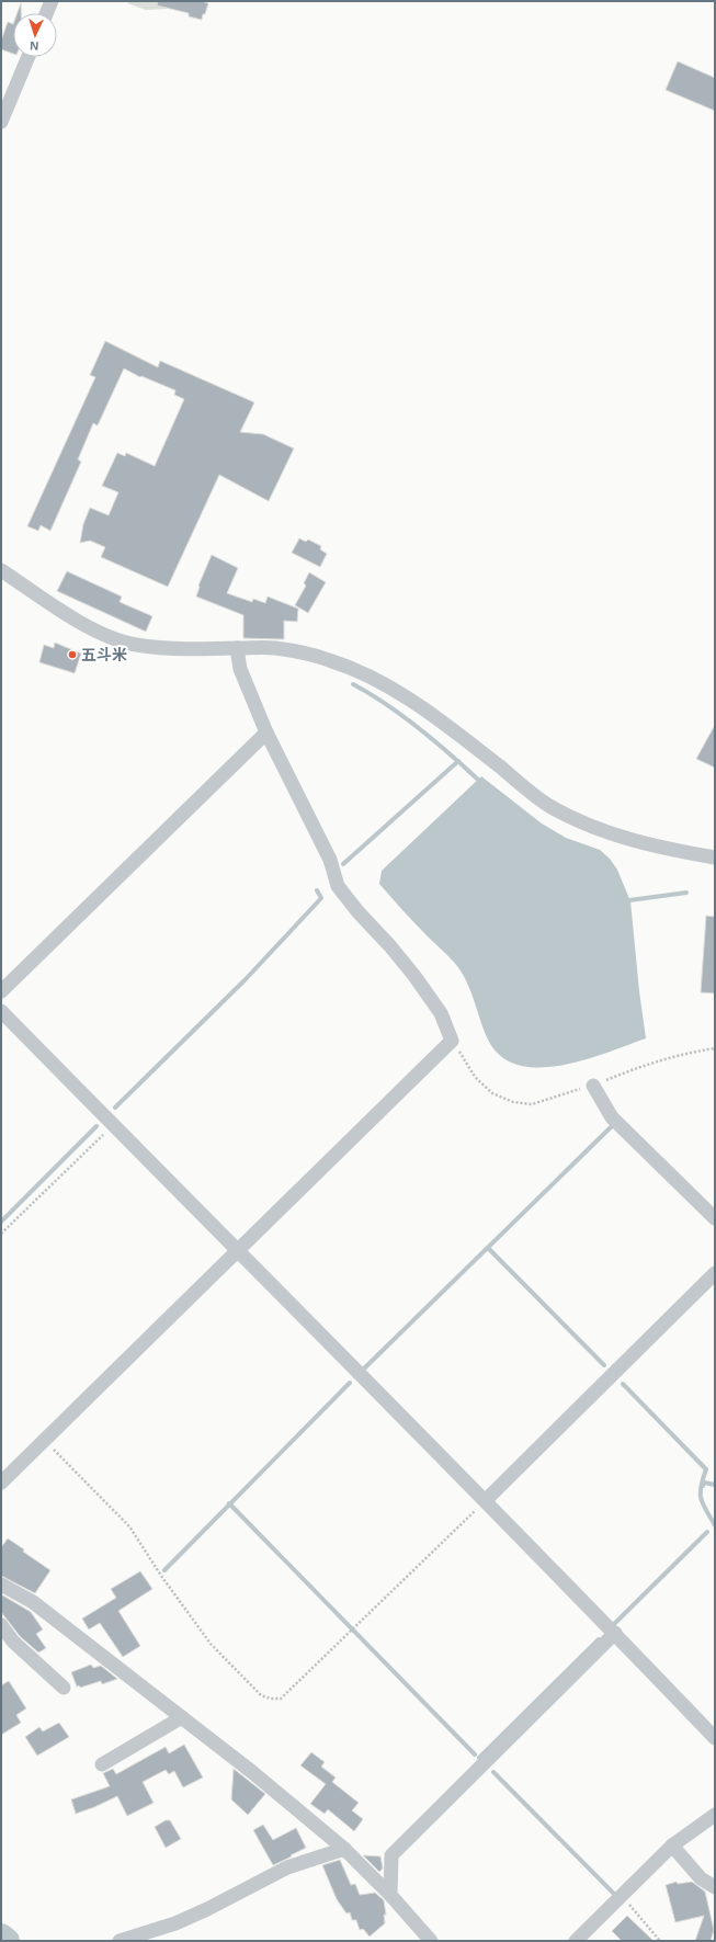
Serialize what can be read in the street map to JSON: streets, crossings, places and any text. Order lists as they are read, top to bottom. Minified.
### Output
{"places":["五斗米"],"north":"bottom"}
